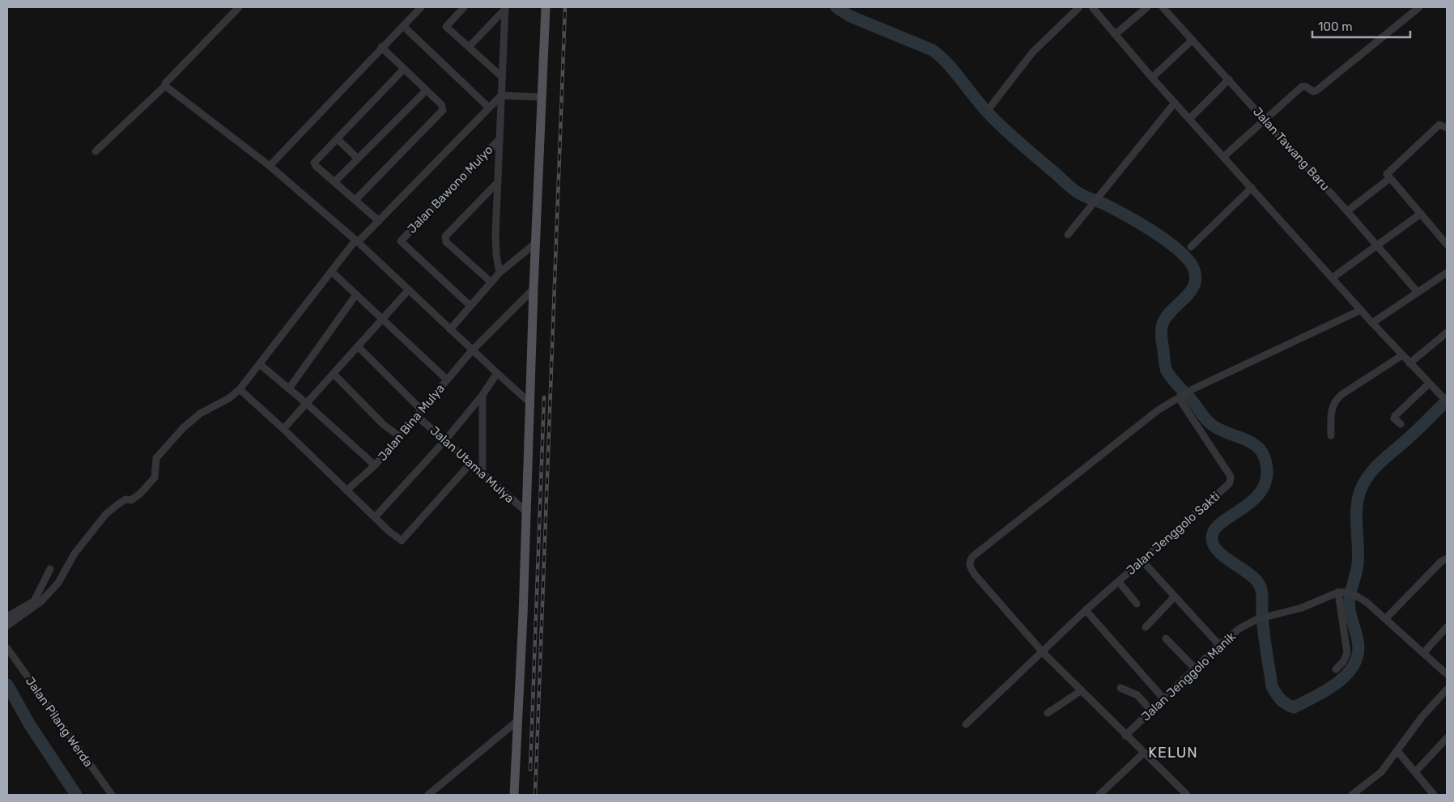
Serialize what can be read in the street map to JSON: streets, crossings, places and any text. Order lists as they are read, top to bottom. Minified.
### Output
{"streets":{"street":["Jalan Tawang Baru","Jalan Bawono Mulyo","Jalan Bina Mulya","Jalan Utama Mulya","Jalan Jenggolo Sakti","Jalan Jenggolo Manik","Jalan Pilang Werda"]},"crossings":[["Jalan Bina Mulya","Jalan Utama Mulya"]],"districts":["KELUN"],"scale_bar":"100 m"}
